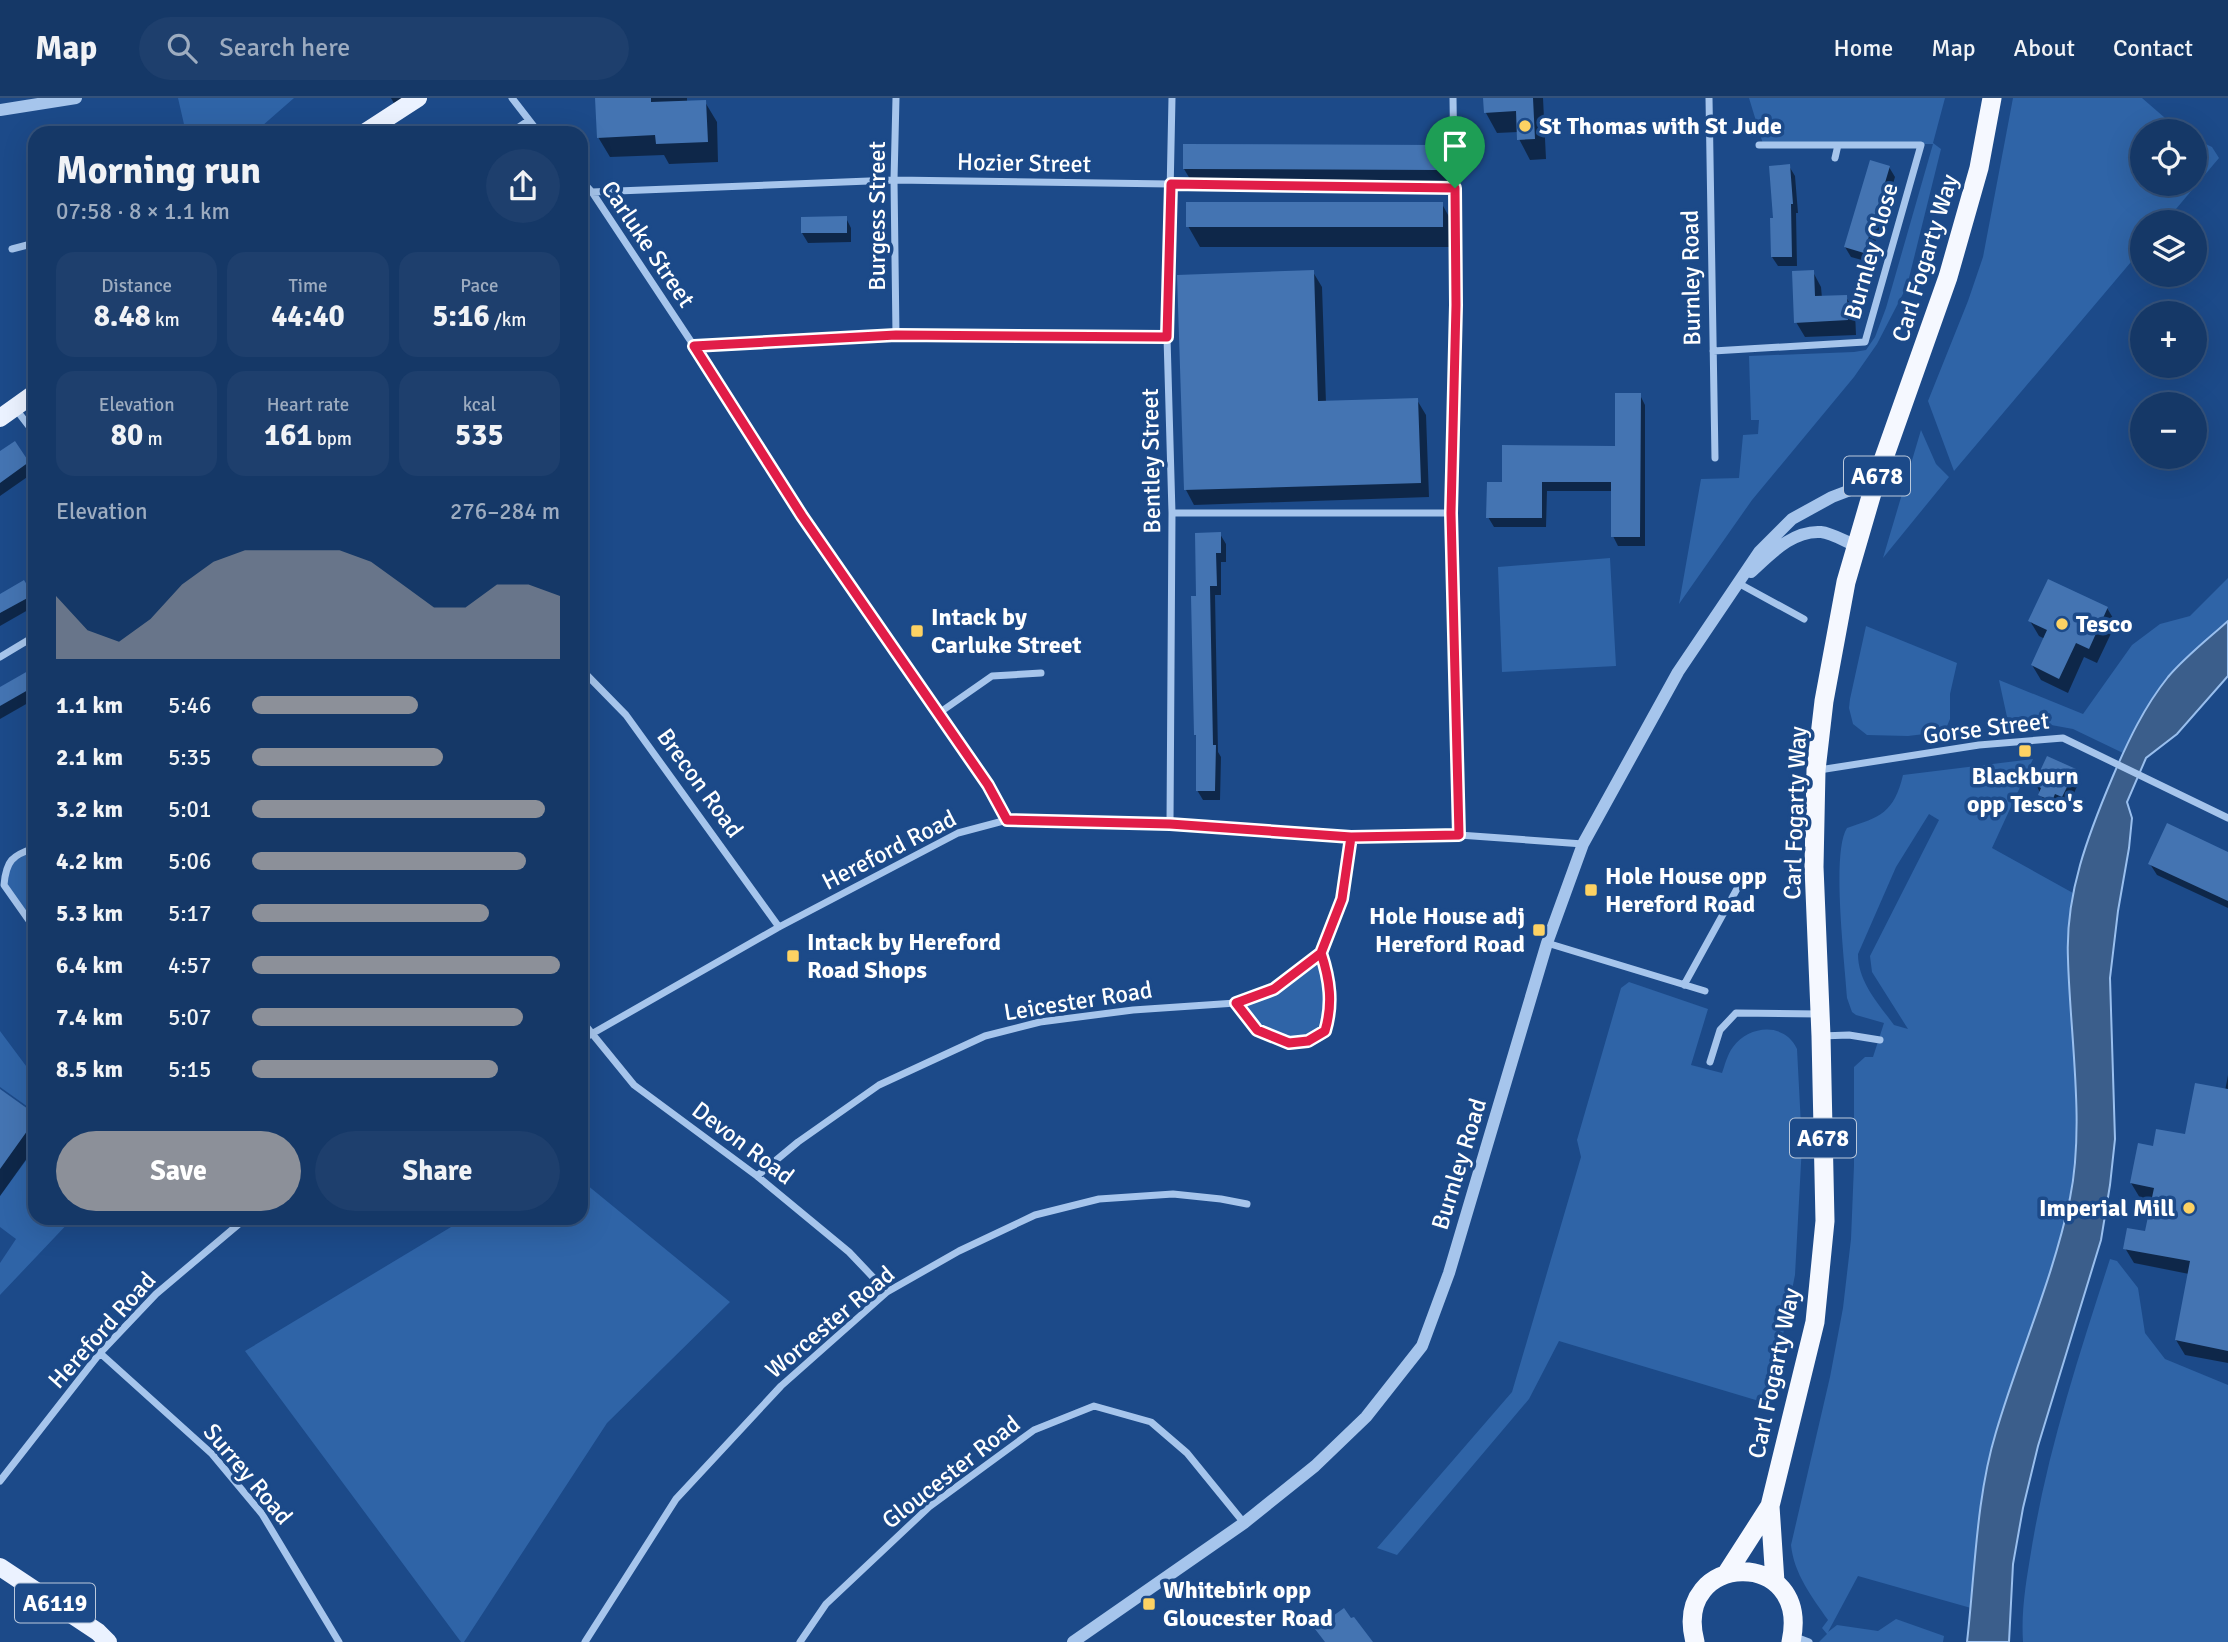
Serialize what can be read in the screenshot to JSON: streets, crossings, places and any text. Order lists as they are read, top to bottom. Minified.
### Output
{"streets":{"highway":["Carl Fogarty Way","A678"],"main road":["A6119"],"street":["Hozier Street","Burgess Street","Carluke Street","Burnley Close","Burnley Road","Bentley Street","Gorse Street","Brecon Road","Hereford Road","Leicester Road","Devon Road","Worcester Road","Gloucester Road","Surrey Road"]},"crossings":[["Hozier Street","Burgess Street"],["Hozier Street","Carluke Street"],["Hozier Street","Bentley Street"],["Carluke Street","Hereford Road"],["Burnley Close","Burnley Road"],["Carl Fogarty Way","Burnley Road"],["Carl Fogarty Way","A678"],["Carl Fogarty Way","Gorse Street"],["Burnley Road","Hereford Road"],["Burnley Road","Gloucester Road"],["Bentley Street","Hereford Road"],["Brecon Road","Hereford Road"],["Hereford Road","Devon Road"],["Hereford Road","Surrey Road"],["Leicester Road","Devon Road"],["Devon Road","Worcester Road"]],"places":{"other":["St Thomas with St Jude","Tesco","Imperial Mill"],"transit":["Intack by Carluke Street","Blackburn opp Tesco's","Hole House opp Hereford Road","Hole House adj Hereford Road","Intack by Hereford Road Shops","Whitebirk opp Gloucester Road"]},"page":{"header":"Map","search":"Search here","nav":["Home","Map","About","Contact"],"map_buttons":["+","−"],"heading":["Morning run","07:58 · 8 × 1.1 km"],"stats":[["Distance","8.48 km"],["Time","44:40"],["Pace","5:16 /km"],["Elevation","80 m"],["Heart rate","161 bpm"],["kcal","535"]],"chart":["Elevation","276–284 m"],"list":[{"name":"1.1 km","note":"5:46"},{"name":"2.1 km","note":"5:35"},{"name":"3.2 km","note":"5:01"},{"name":"4.2 km","note":"5:06"},{"name":"5.3 km","note":"5:17"},{"name":"6.4 km","note":"4:57"},{"name":"7.4 km","note":"5:07"},{"name":"8.5 km","note":"5:15"}],"buttons":["Save","Share"]}}
